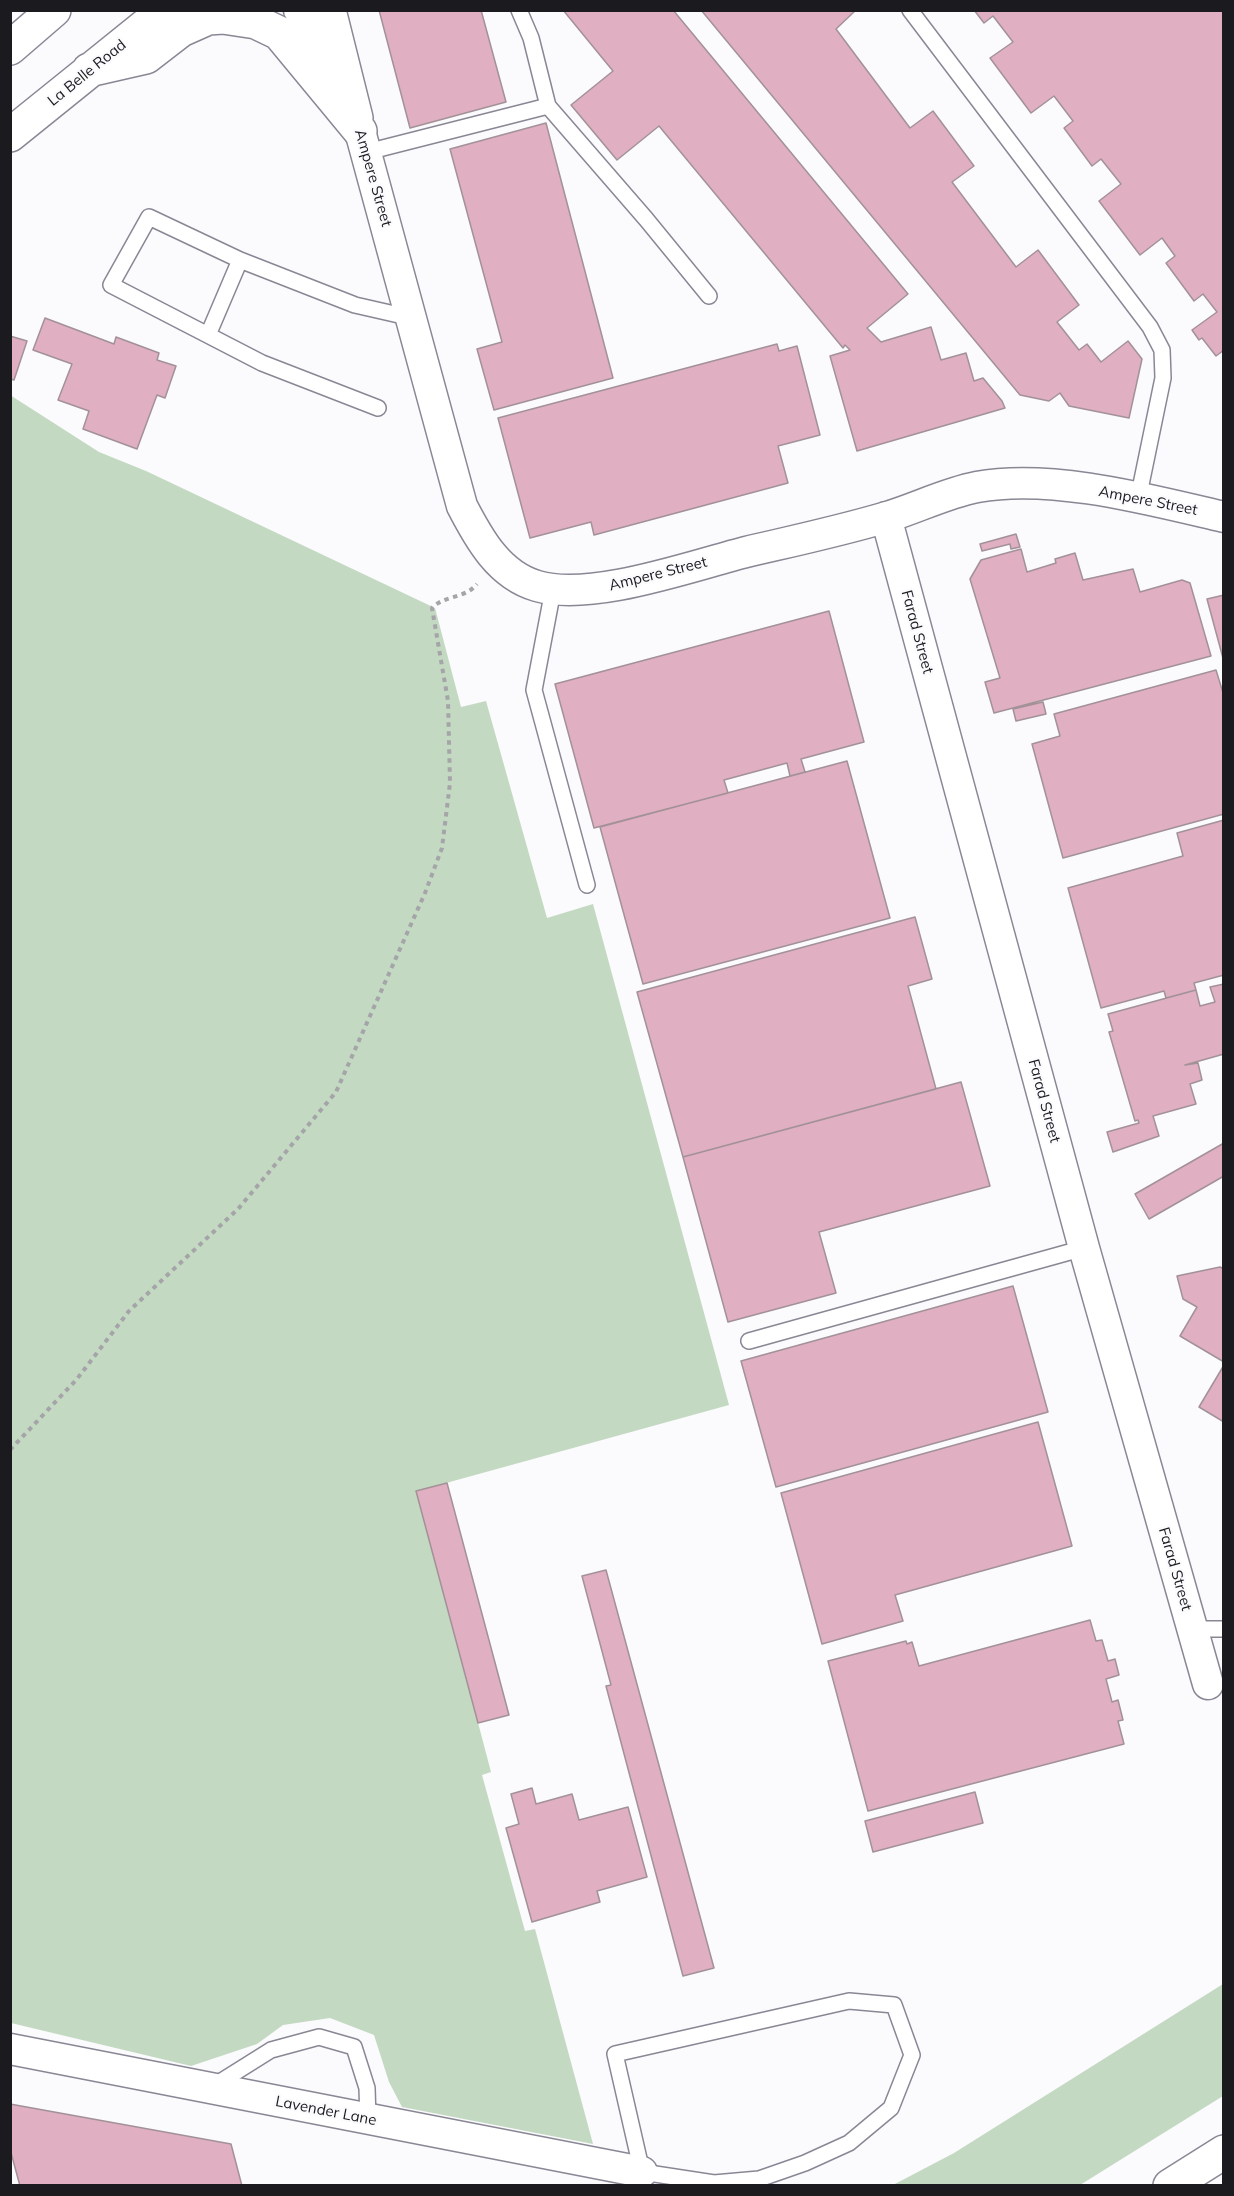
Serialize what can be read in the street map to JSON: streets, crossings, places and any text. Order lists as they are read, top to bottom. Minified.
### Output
{"streets":{"main road":["La Belle Road"],"street":["Ampere Street","Farad Street","Lavender Lane"]},"crossings":[["Ampere Street","Farad Street"]]}
